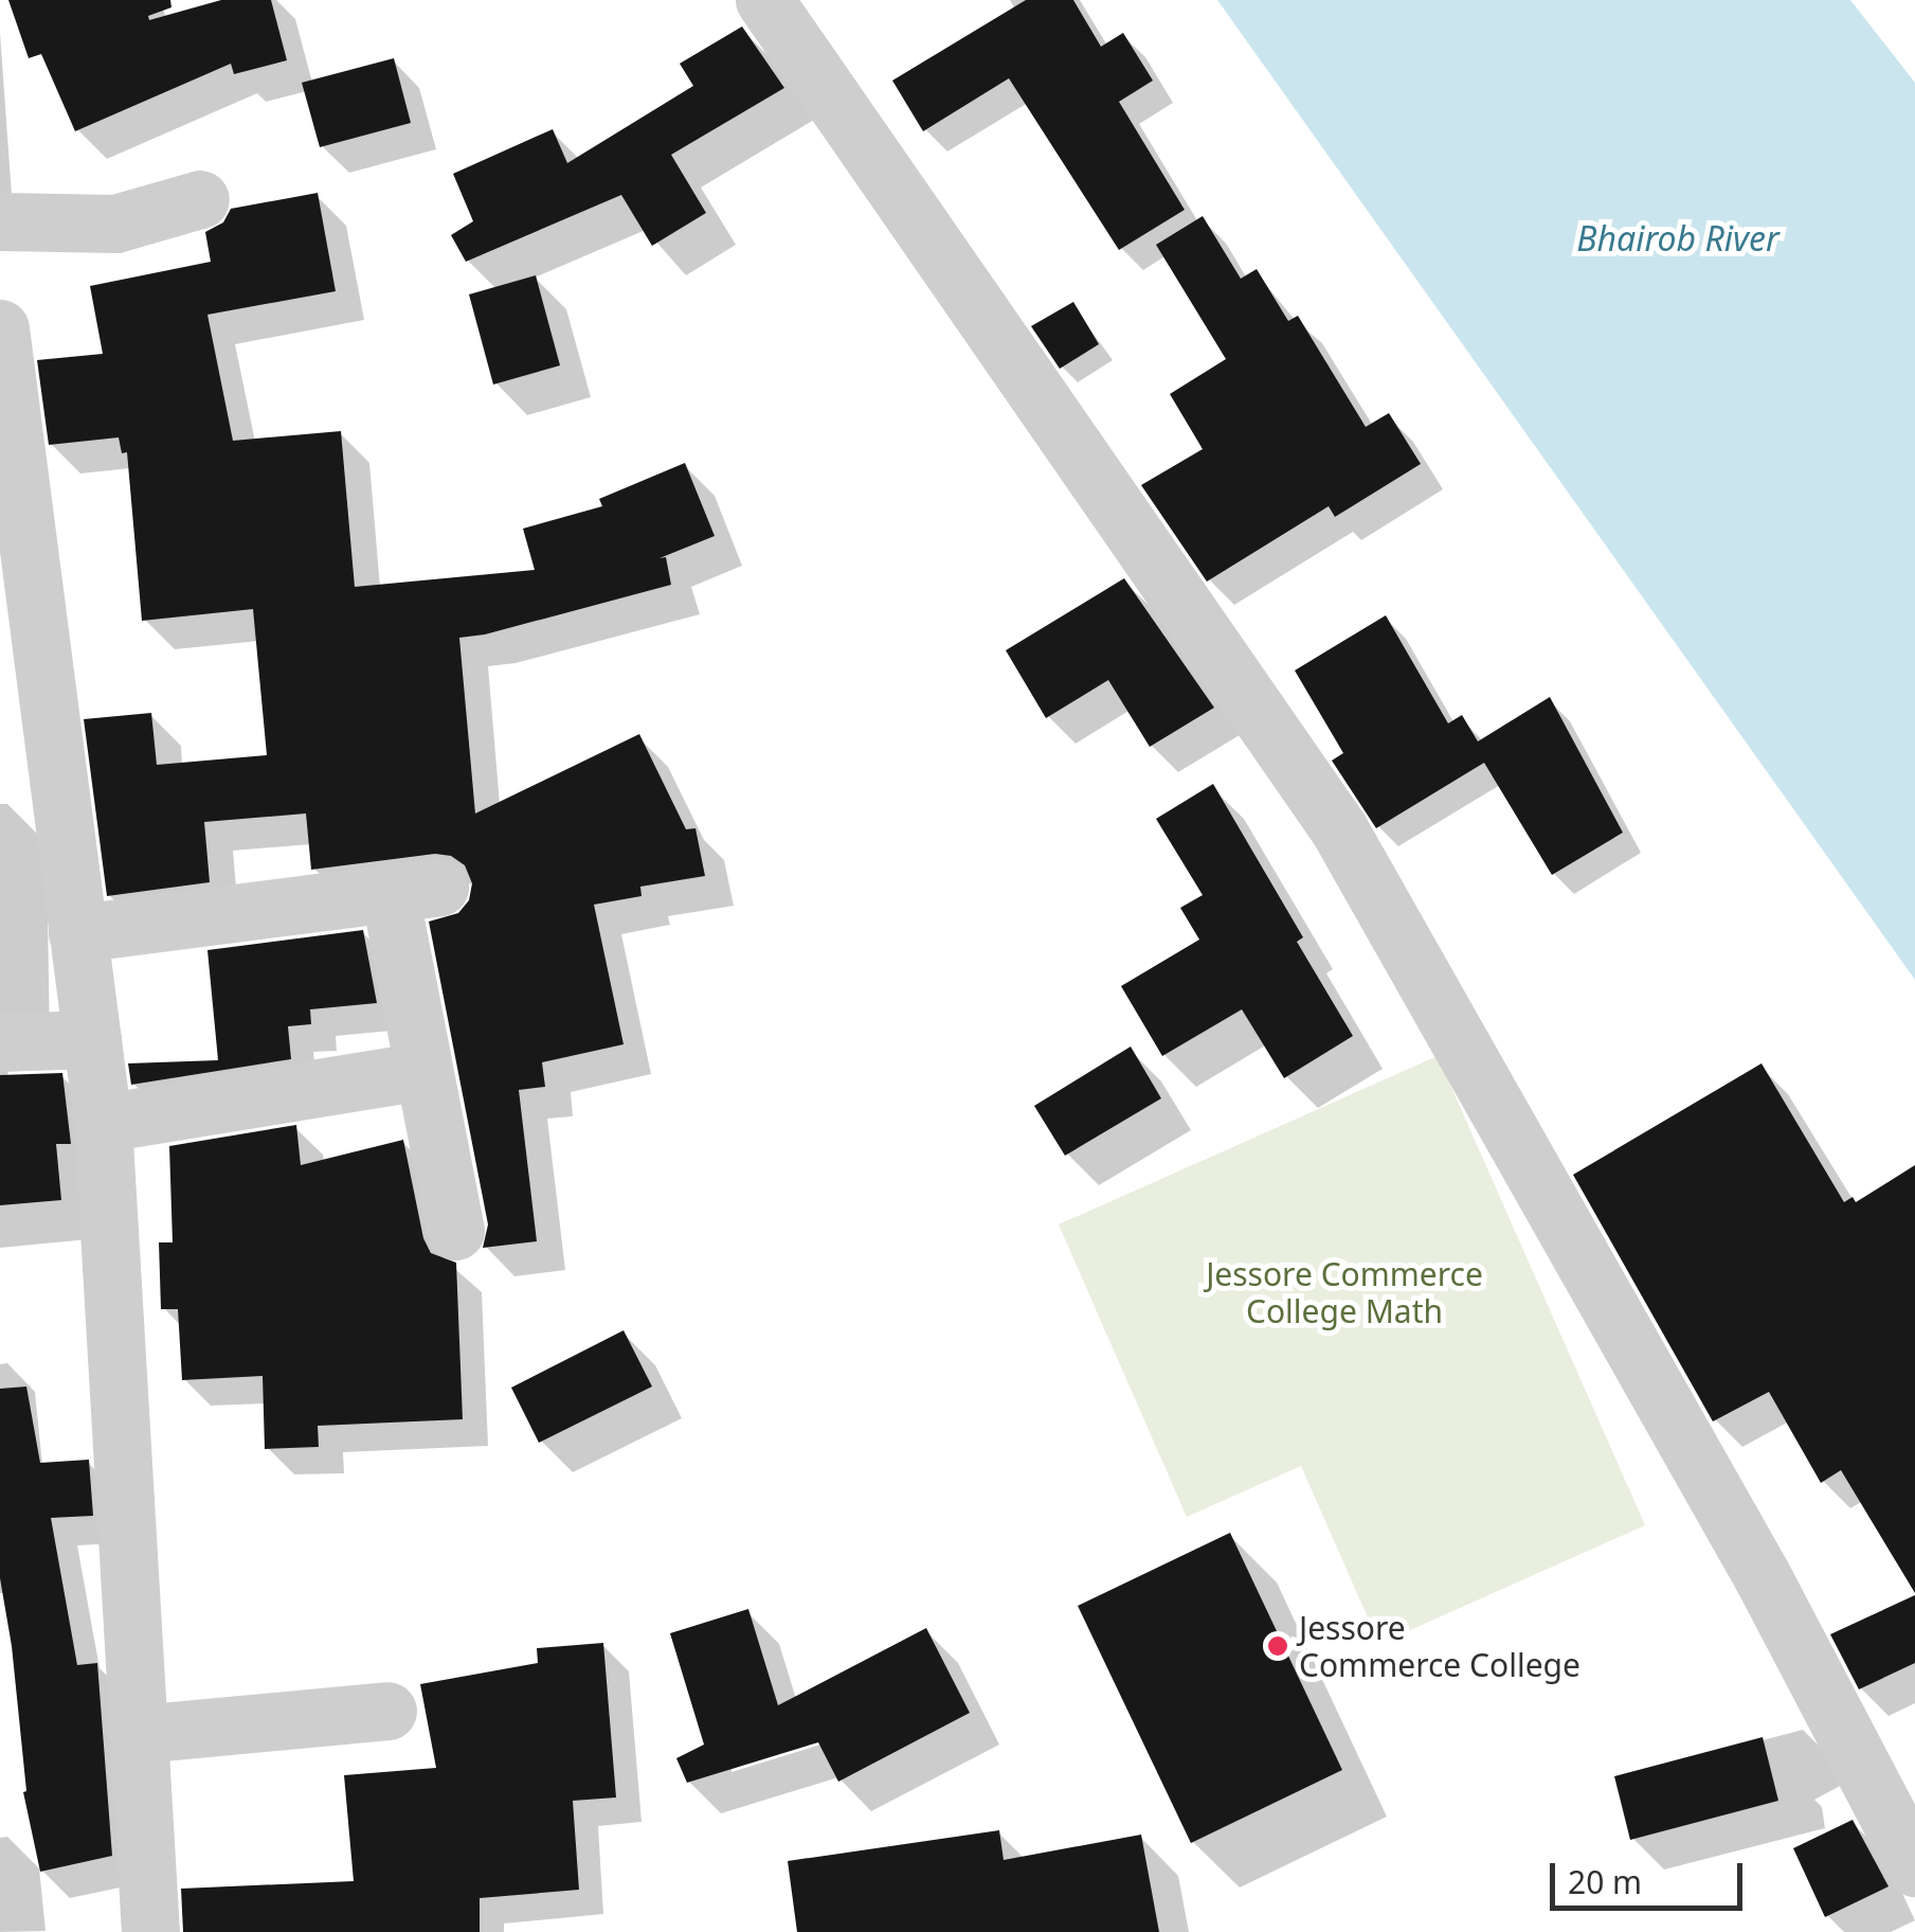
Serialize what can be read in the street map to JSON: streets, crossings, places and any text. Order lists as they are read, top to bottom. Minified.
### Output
{"water":["Bhairob River"],"parks":["Jessore Commerce College Math"],"places":["Jessore Commerce College"],"scale_bar":"20 m"}
